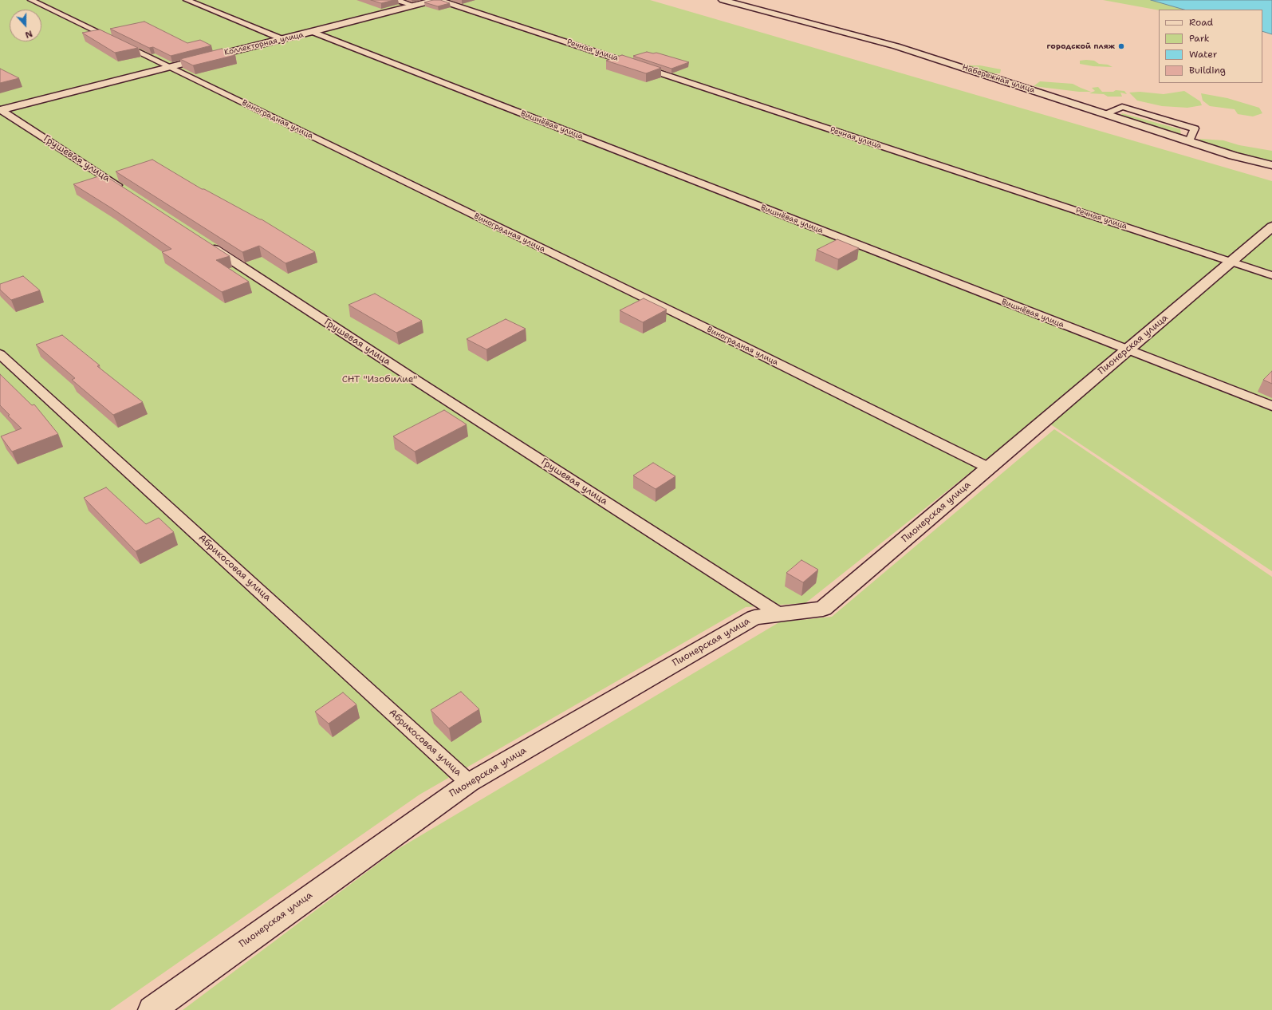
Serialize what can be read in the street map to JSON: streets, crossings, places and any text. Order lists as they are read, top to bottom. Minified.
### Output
{"streets":{"street":["Коллекторная улица","Набережная улица","Пионерская улица"],"lane":["Речная улица","Виноградная улица","Вишнёвая улица","Грушевая улица","Абрикосовая улица"]},"crossings":[["Коллекторная улица","Виноградная улица"],["Коллекторная улица","Вишнёвая улица"],["Коллекторная улица","Грушевая улица"],["Речная улица","Пионерская улица"],["Виноградная улица","Пионерская улица"],["Вишнёвая улица","Пионерская улица"],["Грушевая улица","Пионерская улица"],["Пионерская улица","Абрикосовая улица"]],"parks":["СНТ \"Изобилие\""],"places":["городской пляж"],"legend":["Road","Park","Water","Building"],"north":"bottom"}
